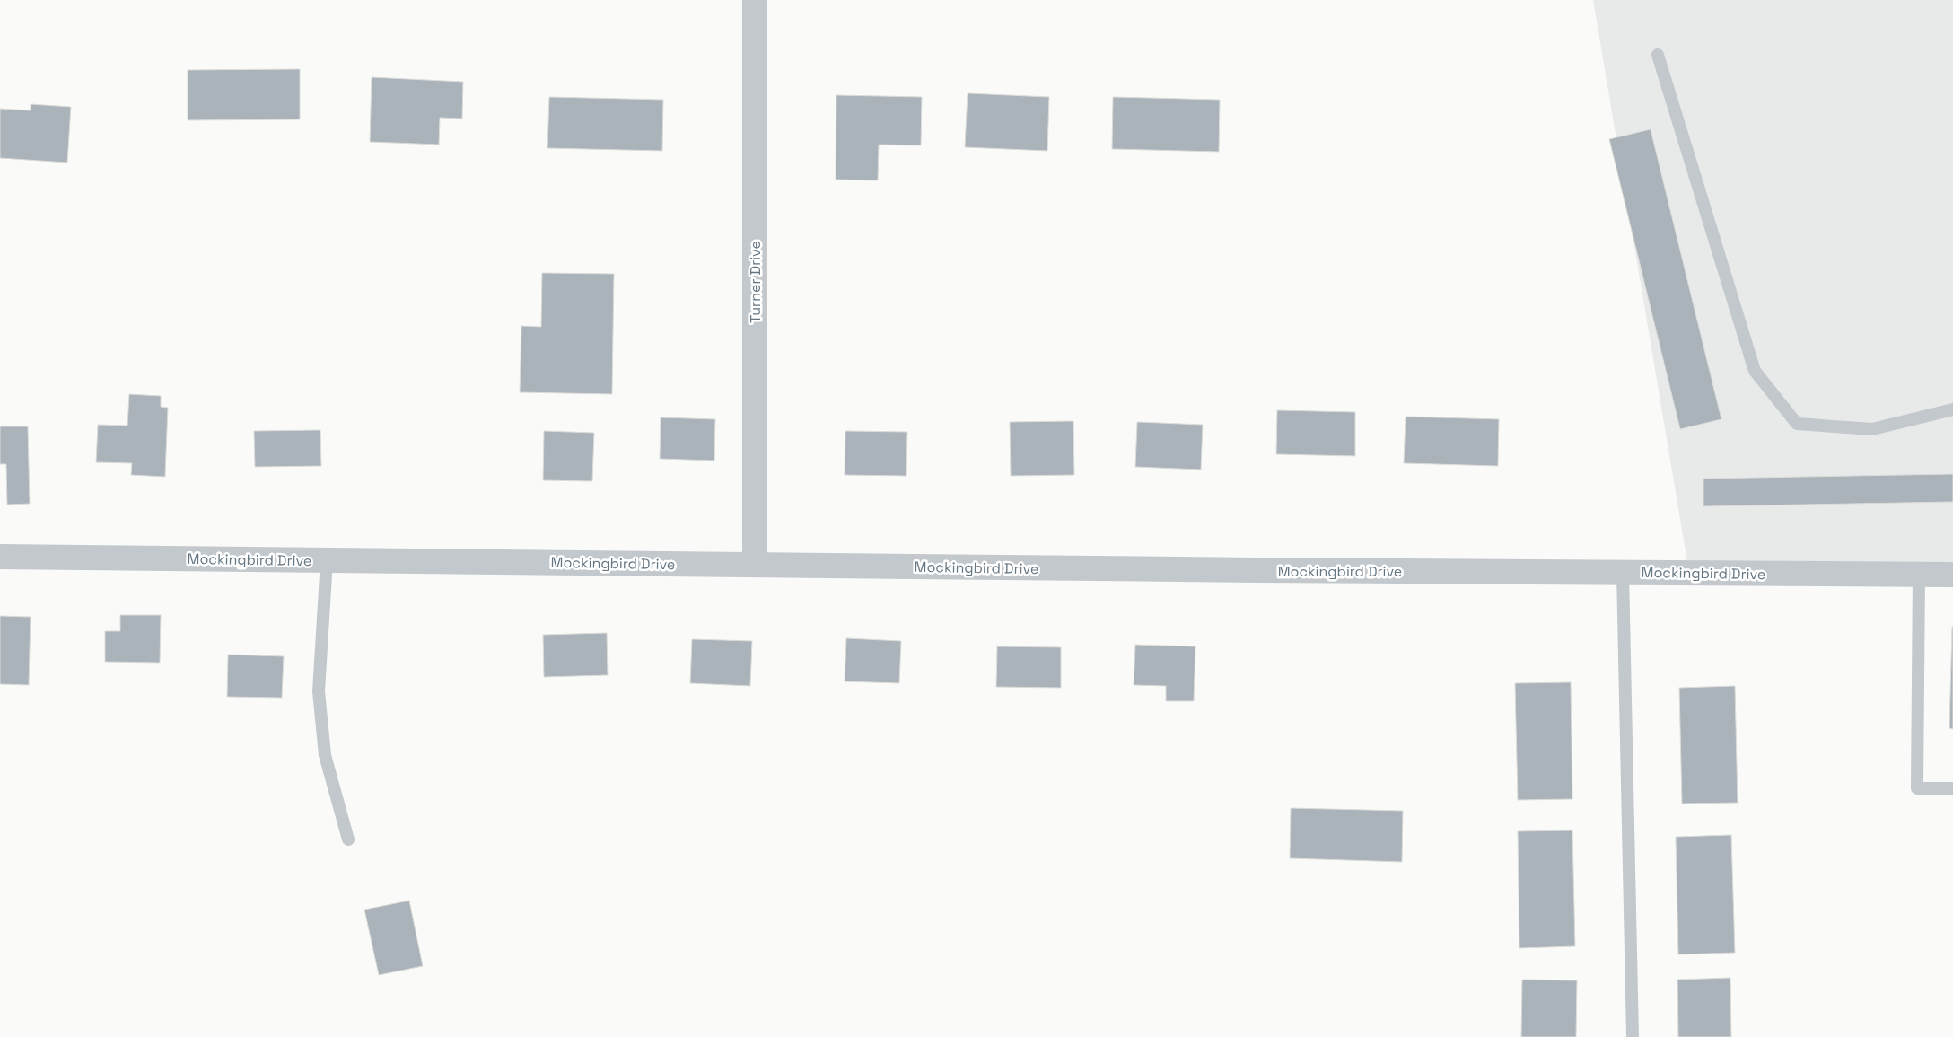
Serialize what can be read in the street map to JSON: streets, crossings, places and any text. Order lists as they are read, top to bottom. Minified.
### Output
{"streets":{"street":["Turner Drive","Mockingbird Drive"]},"crossings":[["Turner Drive","Mockingbird Drive"]]}
